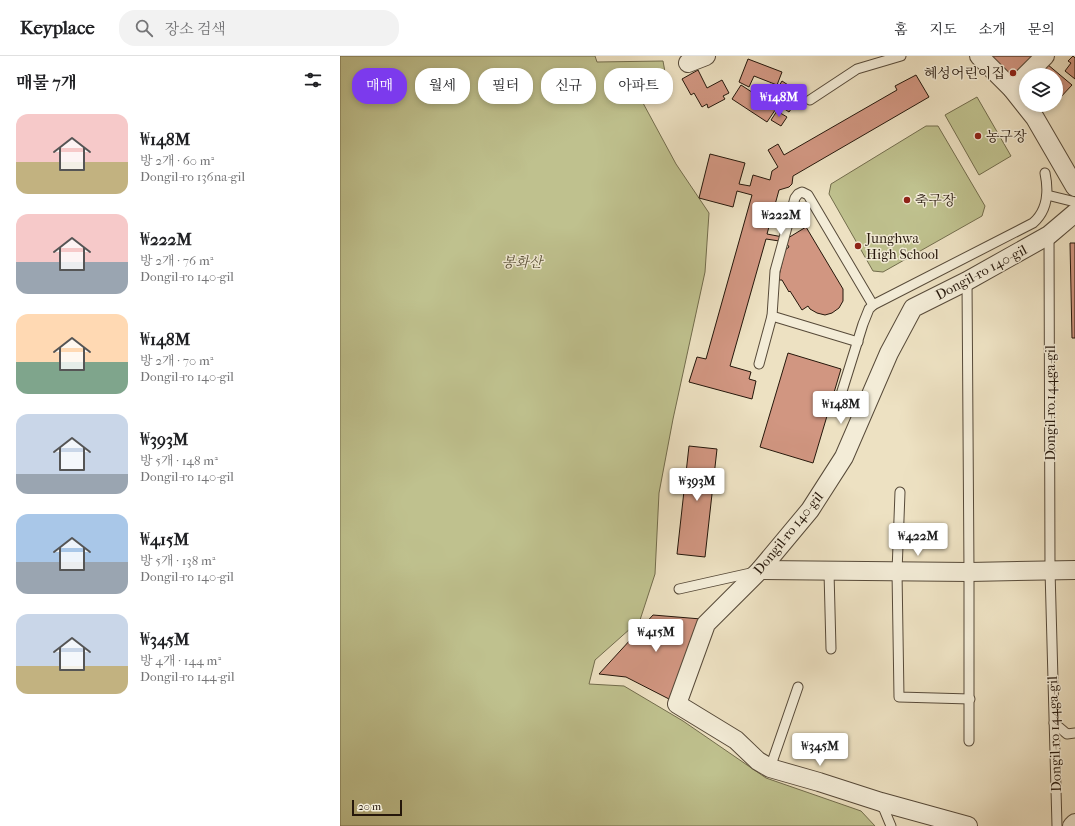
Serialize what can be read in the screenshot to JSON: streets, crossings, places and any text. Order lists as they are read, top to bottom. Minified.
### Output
{"streets":{"street":["Dongil-ro 140-gil"],"lane":["Dongil-ro 144ga-gil"]},"crossings":[["Dongil-ro 140-gil","Dongil-ro 144ga-gil"]],"parks":["봉화산"],"places":["혜성어린이집","농구장","축구장","Junghwa High School"],"scale_bar":"20 m","page":{"header":"Keyplace","search":"장소 검색","nav":["홈","지도","소개","문의"],"heading":"매물 7개","chip":["매매","월세","필터","신규","아파트"],"price":["₩148M","₩222M","₩148M","₩393M","₩422M","₩415M","₩345M"],"list":[{"name":"₩148M","note":"방 2개 · 60 m² · Dongil-ro 136na-gil"},{"name":"₩222M","note":"방 2개 · 76 m² · Dongil-ro 140-gil"},{"name":"₩148M","note":"방 2개 · 70 m² · Dongil-ro 140-gil"},{"name":"₩393M","note":"방 5개 · 148 m² · Dongil-ro 140-gil"},{"name":"₩415M","note":"방 5개 · 138 m² · Dongil-ro 140-gil"},{"name":"₩345M","note":"방 4개 · 144 m² · Dongil-ro 144-gil"}],"scale":"20 m"}}
